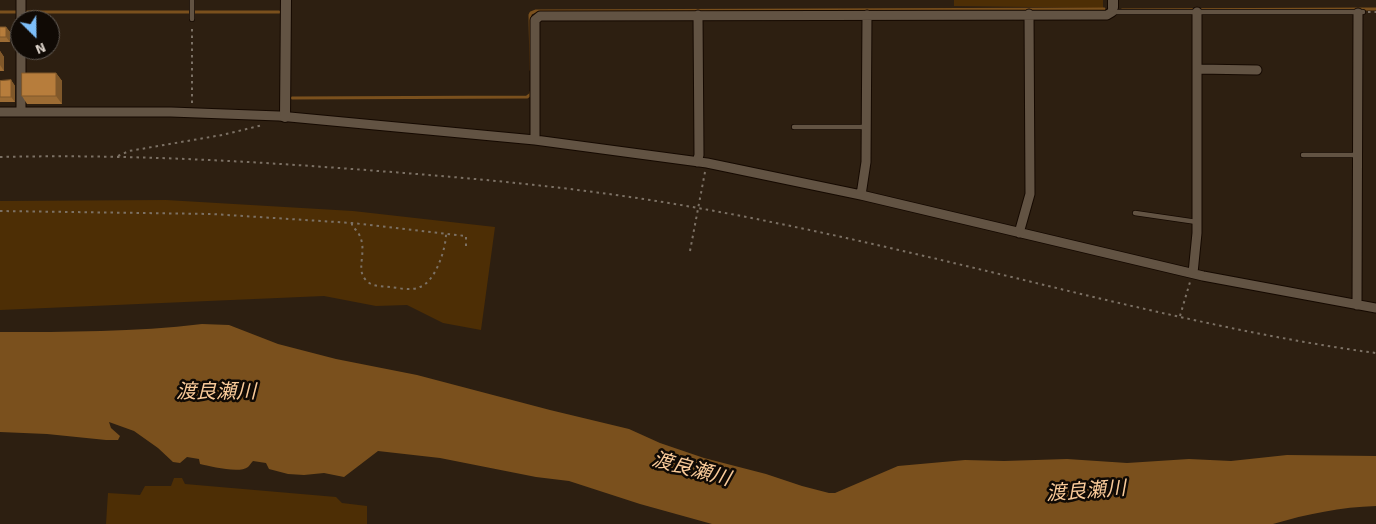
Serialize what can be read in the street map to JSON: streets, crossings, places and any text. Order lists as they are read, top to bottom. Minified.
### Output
{"water":["渡良瀬川"],"north":"bottom right"}
